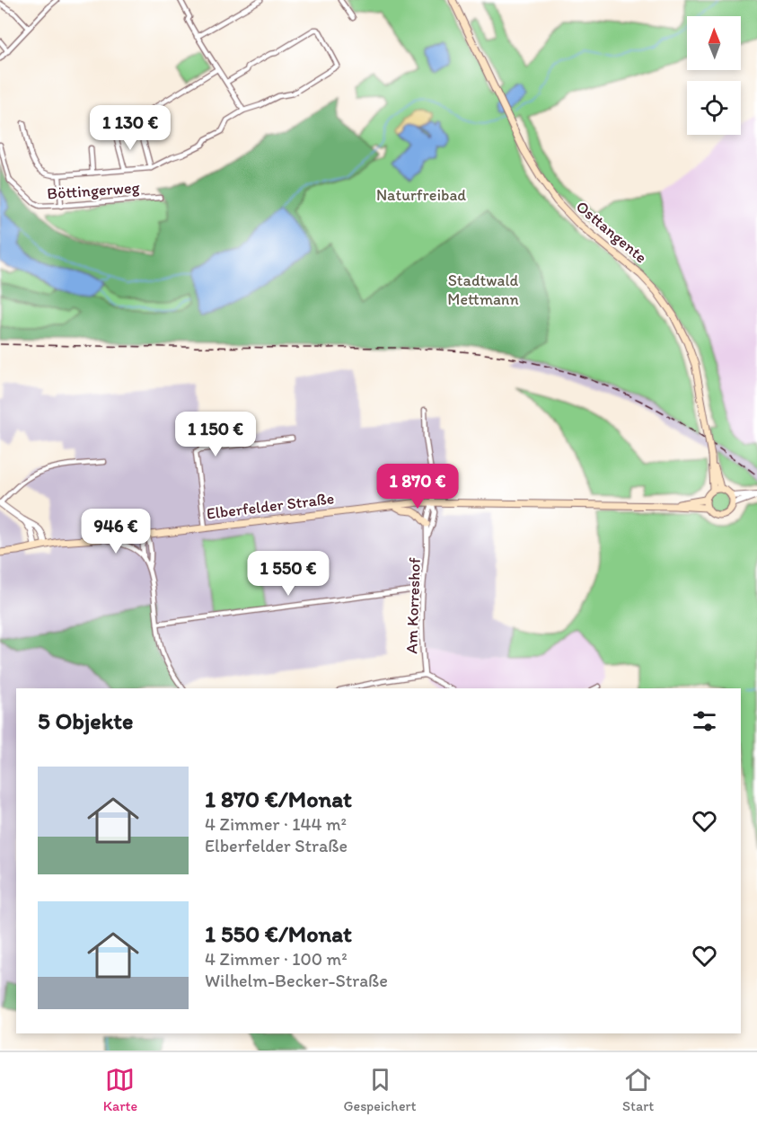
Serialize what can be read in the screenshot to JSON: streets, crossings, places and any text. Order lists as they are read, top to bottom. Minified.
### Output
{"streets":{"main road":["Osttangente","Elberfelder Straße"],"street":["Böttingerweg","Am Korreshof"]},"crossings":[["Osttangente","Elberfelder Straße"],["Elberfelder Straße","Am Korreshof"]],"parks":["Naturfreibad","Stadtwald Mettmann"],"north":"top","page":{"price":["1 130 €","1 150 €","1 870 €","946 €","1 550 €"],"heading":"5 Objekte","list":[{"name":"1 870 €/Monat","note":"4 Zimmer · 144 m² · Elberfelder Straße"},{"name":"1 550 €/Monat","note":"4 Zimmer · 100 m² · Wilhelm-Becker-Straße"}],"tabs":["Karte","Gespeichert","Start"]}}
